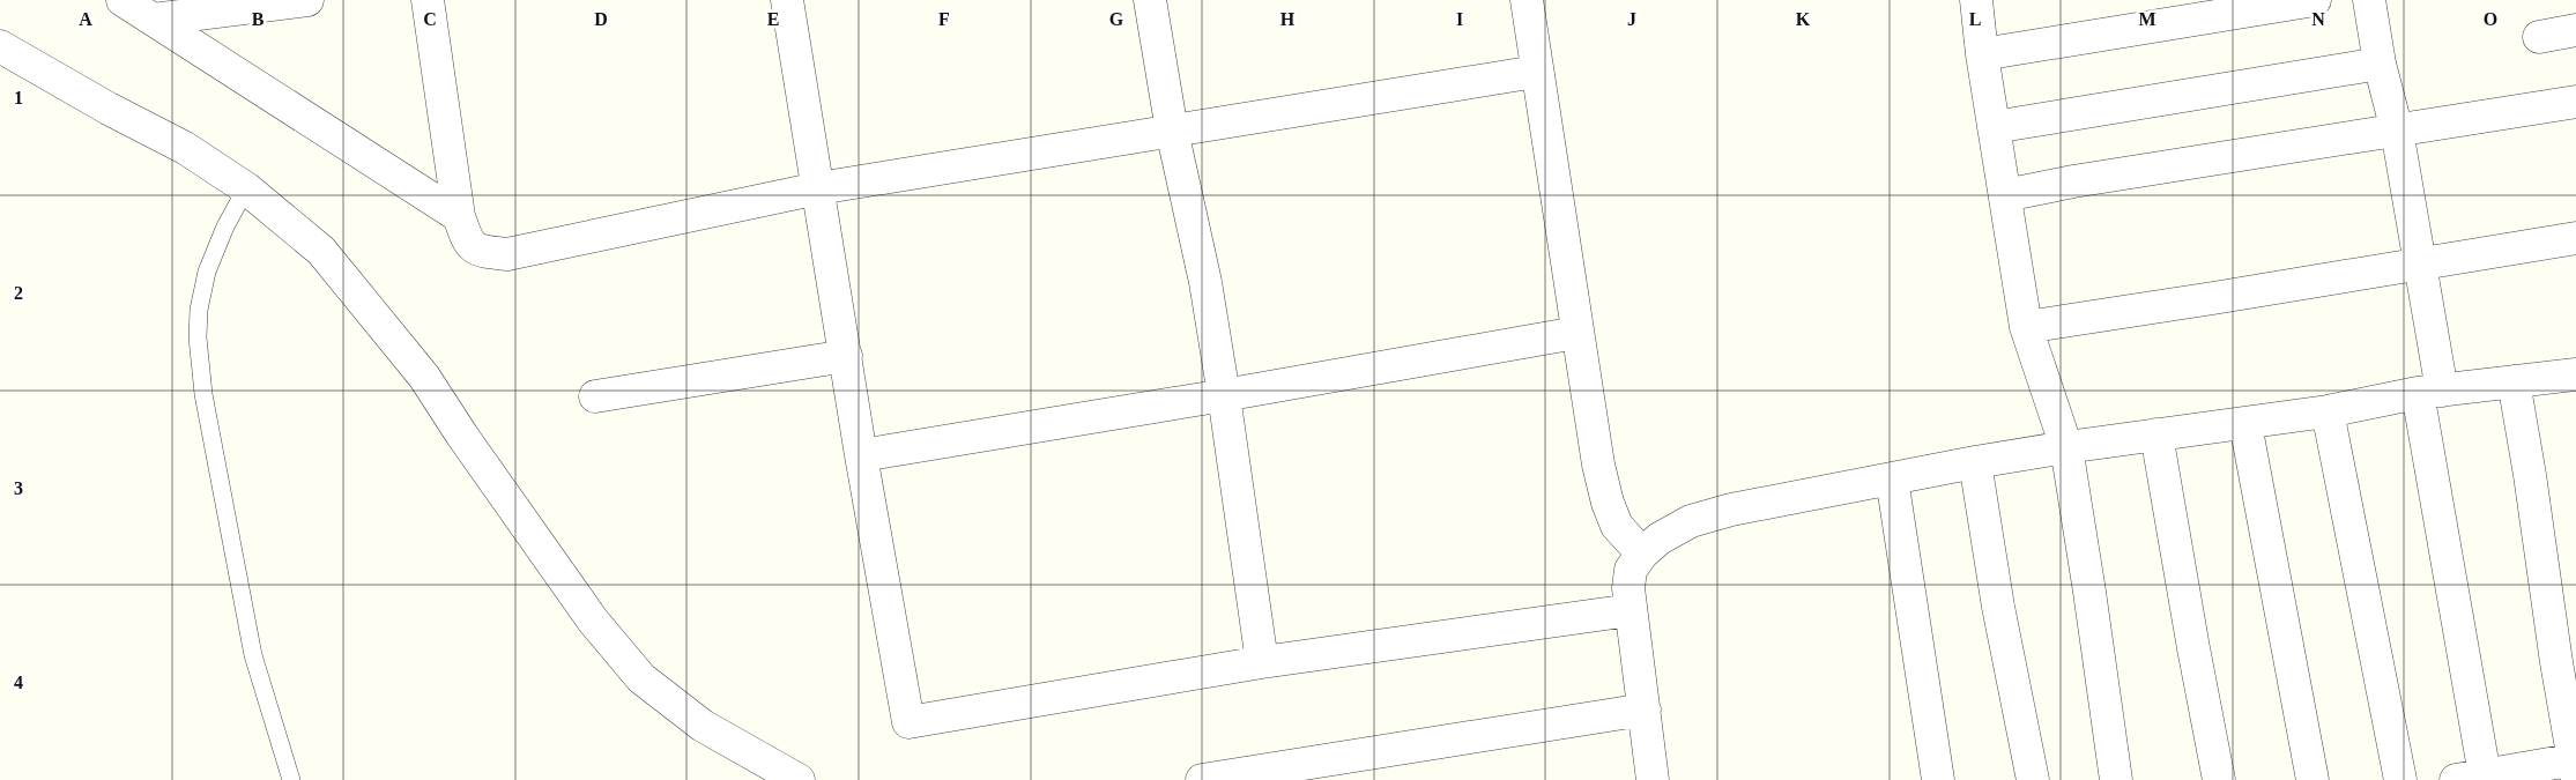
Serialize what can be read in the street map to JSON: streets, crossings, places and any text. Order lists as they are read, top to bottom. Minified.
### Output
{"grid":{"columns":["A","B","C","D","E","F","G","H","I","J","K","L","M","N","O"],"rows":["1","2","3","4"]}}
